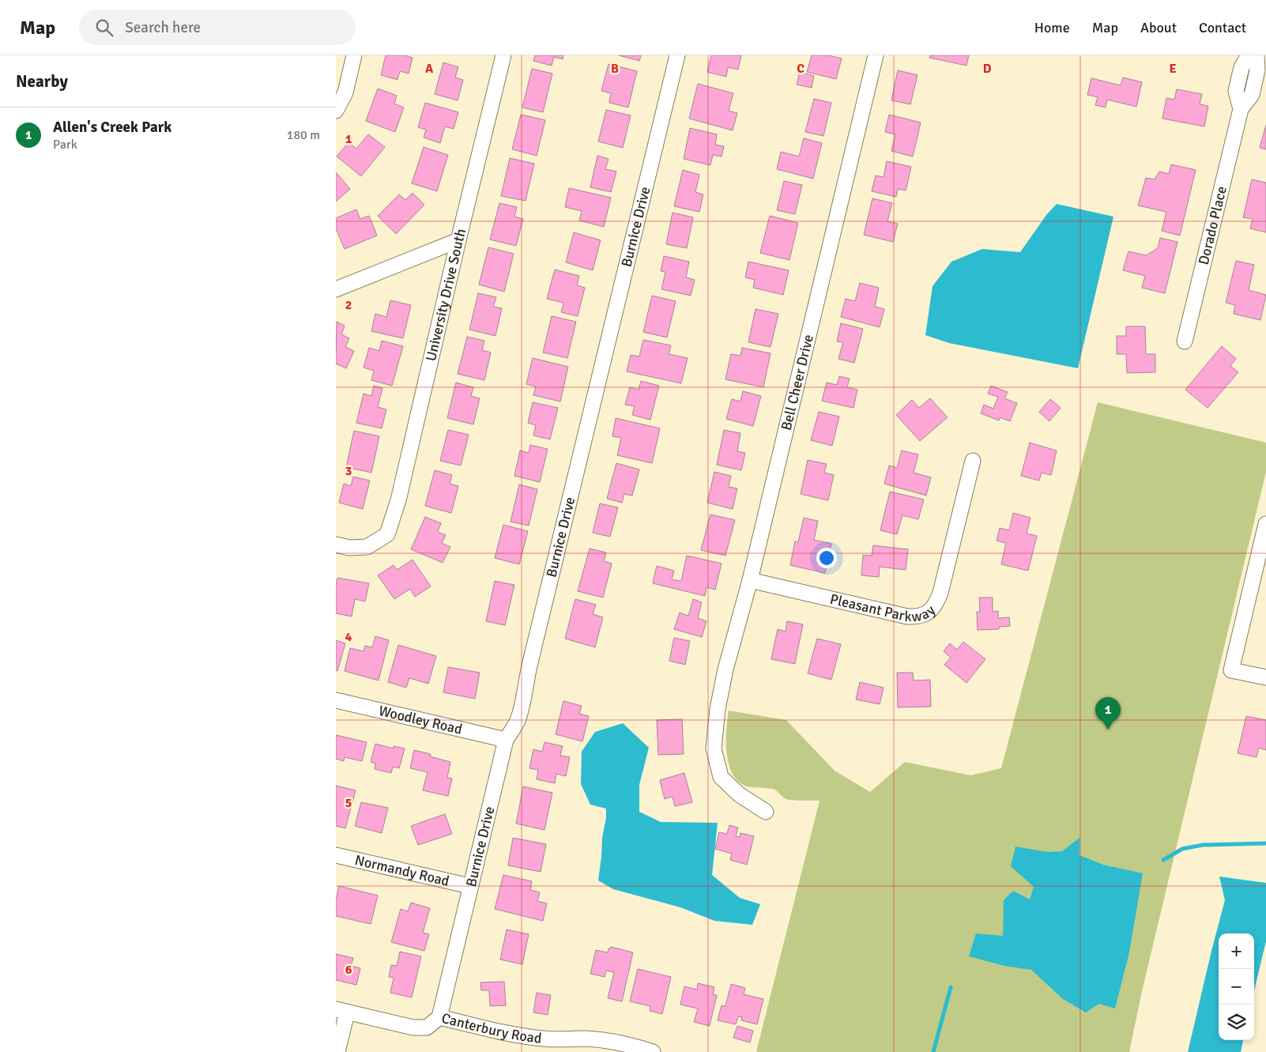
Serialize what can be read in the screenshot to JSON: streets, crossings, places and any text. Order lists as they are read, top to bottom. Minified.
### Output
{"streets":{"street":["Dorado Place","Burnice Drive","University Drive South","Bell Cheer Drive","Pleasant Parkway","Woodley Road","Normandy Road","Canterbury Road"]},"crossings":[["Burnice Drive","Woodley Road"],["Burnice Drive","Normandy Road"],["Burnice Drive","Canterbury Road"],["Bell Cheer Drive","Pleasant Parkway"]],"page":{"header":"Map","search":"Search here","nav":["Home","Map","About","Contact"],"heading":"Nearby","list":[{"mark":"1","name":"Allen's Creek Park","note":"Park","value":"180 m"}],"pins":"1","map_buttons":["+","−"]},"grid":{"columns":["A","B","C","D","E"],"rows":["1","2","3","4","5","6"]}}
